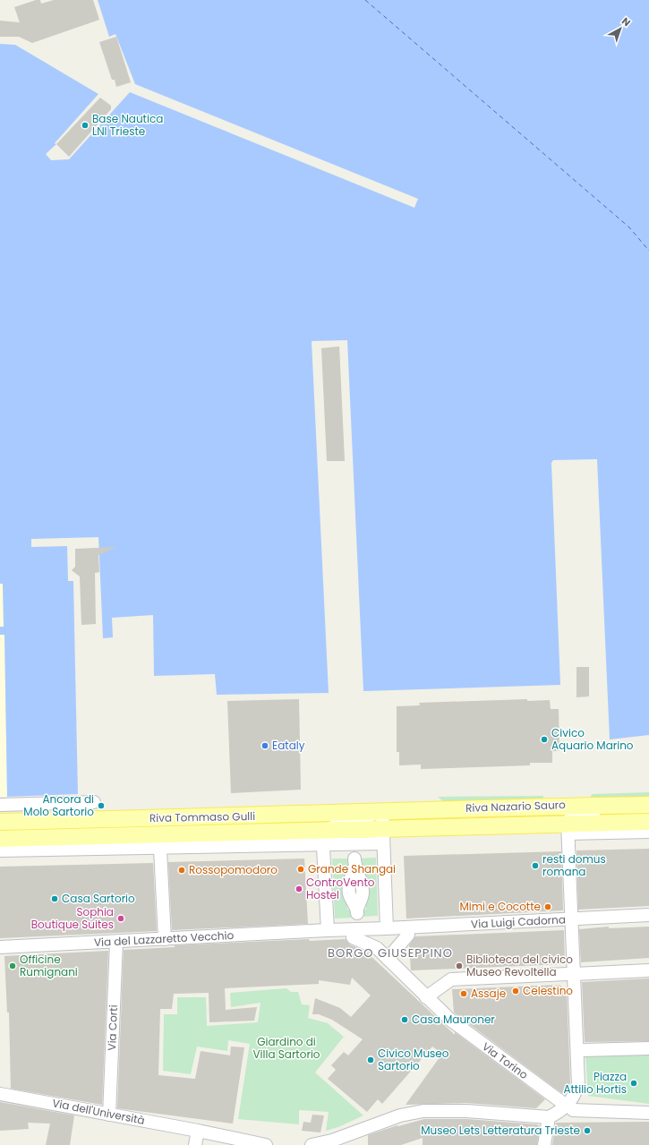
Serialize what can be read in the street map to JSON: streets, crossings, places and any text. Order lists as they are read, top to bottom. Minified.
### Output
{"streets":{"main road":["Riva Nazario Sauro","Riva Tommaso Gulli"],"street":["Via Luigi Cadorna","Via del Lazzaretto Vecchio","Via Corti","Via Torino","Via dell'Università"]},"crossings":[["Riva Nazario Sauro","Riva Tommaso Gulli"],["Via Luigi Cadorna","Via del Lazzaretto Vecchio"],["Via del Lazzaretto Vecchio","Via Corti"],["Via Corti","Via dell'Università"]],"districts":["BORGO GIUSEPPINO"],"parks":["Giardino di Villa Sartorio"],"places":["Base Nautica LNI Trieste","Civico Aquario Marino","Eataly","Ancora di Molo Sartorio","resti domus romana","Grande Shangai","Rossopomodoro","ControVento Hostel","Casa Sartorio","Mimi e Cocotte","Sophia Boutique Suites","Officine Rumignani","Biblioteca del civico Museo Revoltella","Celestino","Assaje","Casa Mauroner","Civico Museo Sartorio","Piazza Attilio Hortis","Museo Lets Letteratura Trieste"],"north":"top right"}
